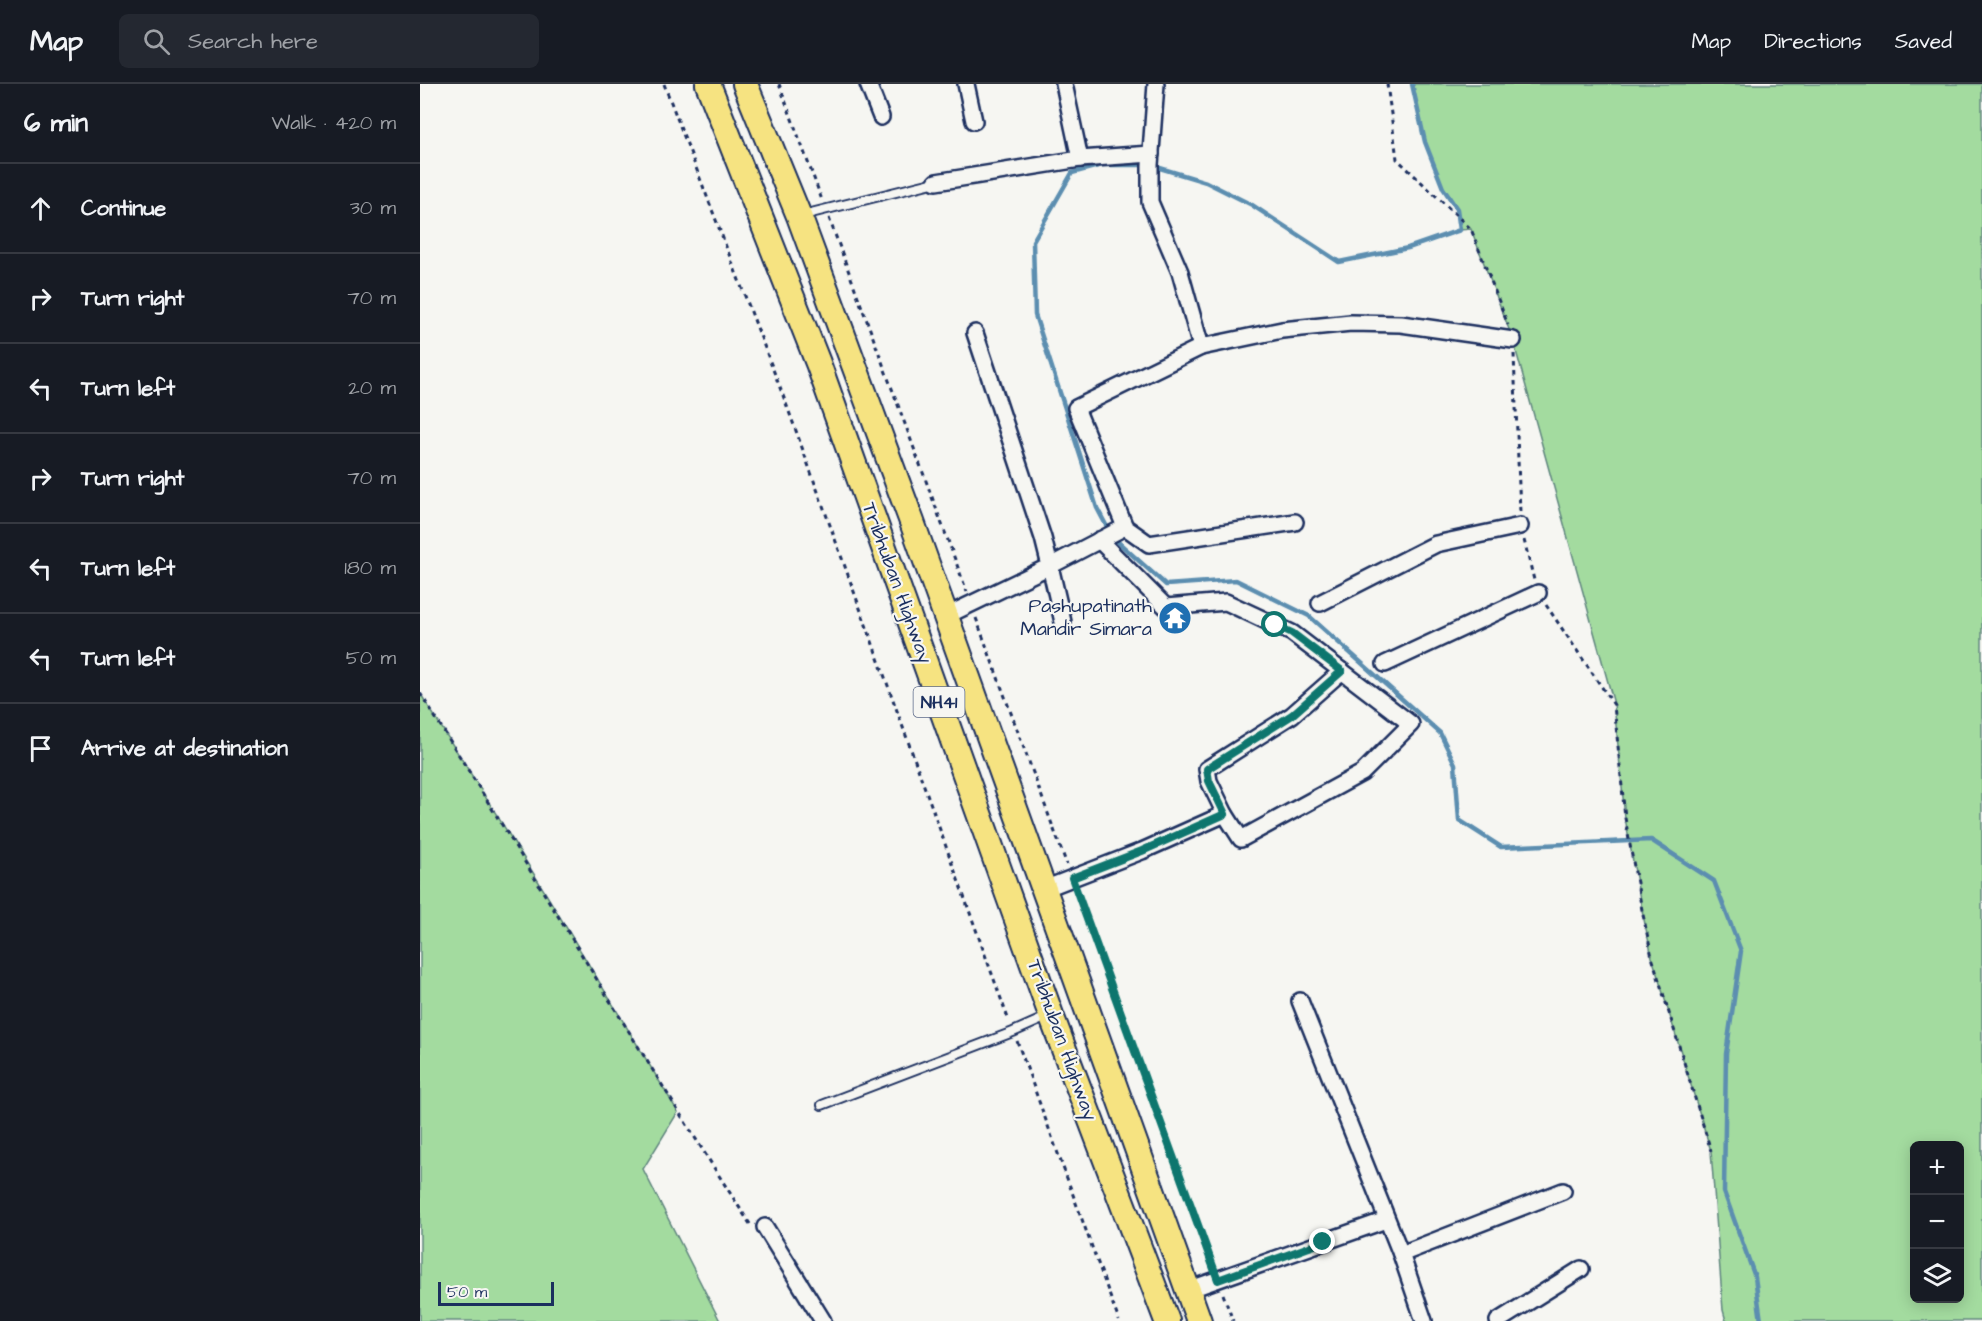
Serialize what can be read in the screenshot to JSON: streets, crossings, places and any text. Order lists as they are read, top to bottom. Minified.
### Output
{"streets":{"highway":["Tribhuban Highway","NH41"]},"places":{"temple":["Pashupatinath Mandir Simara"]},"scale_bar":"50 m","page":{"header":"Map","search":"Search here","nav":["Map","Directions","Saved"],"heading":["6 min","Walk · 420 m"],"list":[["Continue","30 m"],["Turn right","70 m"],["Turn left","20 m"],["Turn right","70 m"],["Turn left","180 m"],["Turn left","50 m"],"Arrive at destination"],"map_buttons":["+","−"],"scale":"50 m"}}
